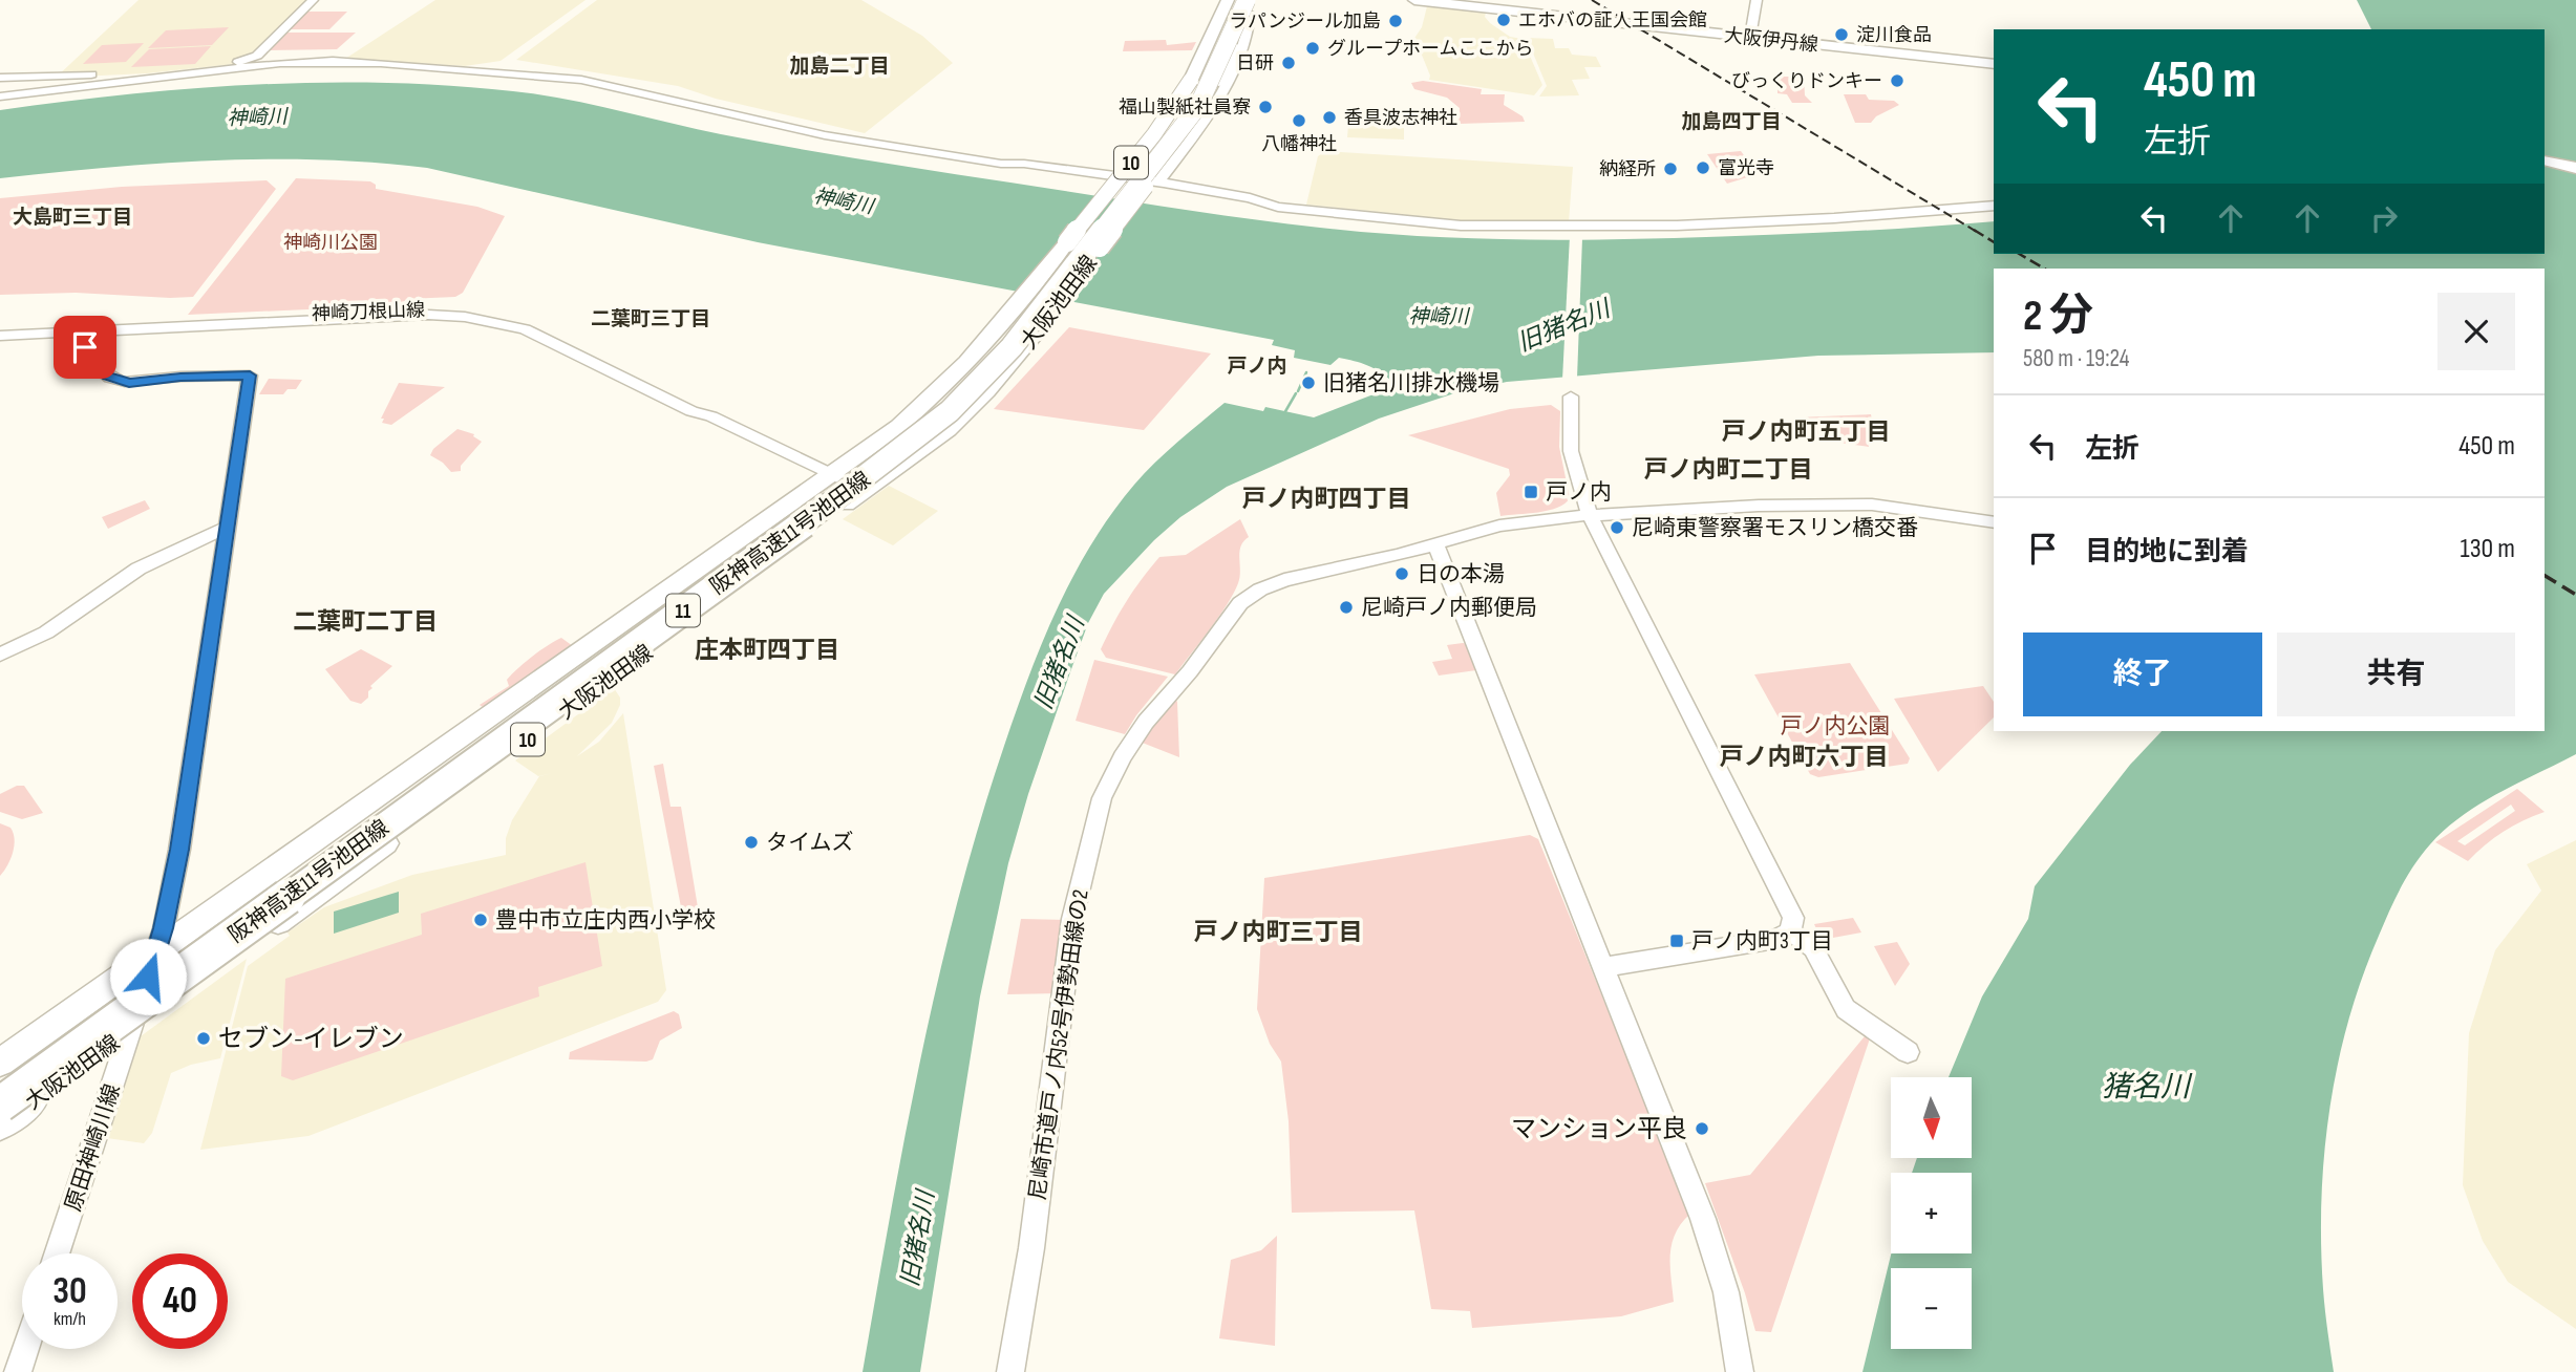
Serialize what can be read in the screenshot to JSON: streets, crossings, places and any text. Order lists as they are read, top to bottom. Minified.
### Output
{"streets":{"highway":["阪神高速11号池田線","11"],"main road":["大阪伊丹線","10","大阪池田線"],"street":["神崎刀根山線","尼崎市道戸ノ内52号伊勢田線の2","原田神崎川線"]},"crossings":[["大阪池田線","神崎刀根山線"],["大阪池田線","阪神高速11号池田線"],["大阪池田線","原田神崎川線"],["神崎刀根山線","原田神崎川線"]],"districts":["加島二丁目","加島四丁目","大島町三丁目","二葉町三丁目","戸ノ内","戸ノ内町五丁目","戸ノ内町二丁目","戸ノ内町四丁目","二葉町二丁目","庄本町四丁目","戸ノ内町六丁目","戸ノ内町三丁目"],"water":["神崎川","旧猪名川","猪名川"],"parks":["神崎川公園","戸ノ内公園"],"places":{"other":["エホバの証人王国会館","ラパンジール加島","淀川食品","グループホームここから","日研","びっくりドンキー","福山製紙社員寮","香具波志神社","八幡神社","富光寺","納経所","旧猪名川排水機場","尼崎東警察署モスリン橋交番","日の本湯","尼崎戸ノ内郵便局","タイムズ","豊中市立庄内西小学校","セブン-イレブン","マンション平良"],"transit":["戸ノ内","戸ノ内町3丁目"]},"north":"bottom","page":{"turn":["450 m","左折"],"heading":["2 分","580 m · 19:24"],"list":[{"name":"左折","value":"450 m"},{"name":"目的地に到着","value":"130 m"}],"buttons":["終了","共有"],"map_buttons":["+","−"],"speed":"30 km/h","limit":"40"}}
